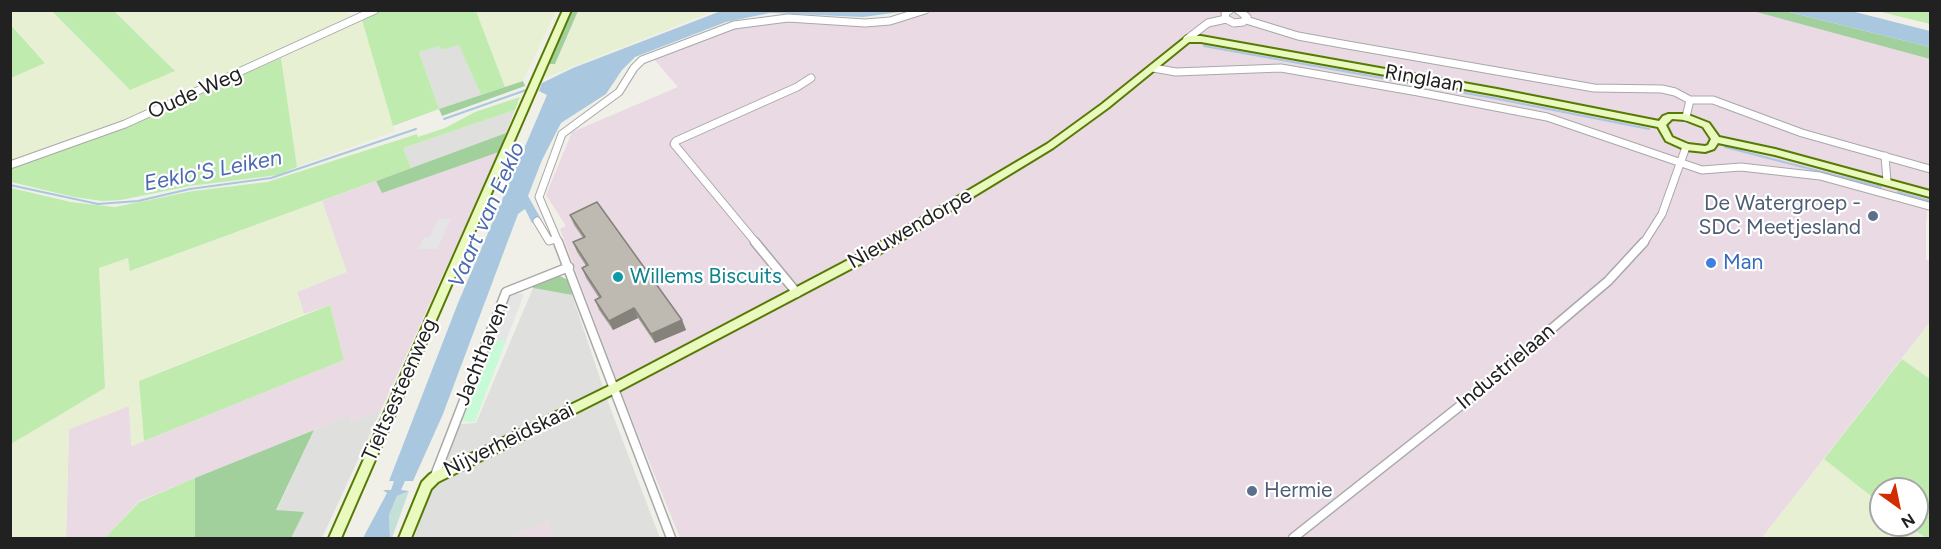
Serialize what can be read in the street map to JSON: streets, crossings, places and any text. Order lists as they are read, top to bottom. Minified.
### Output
{"streets":{"main road":["Ringlaan","Nieuwendorpe","Tieltsesteenweg","Nijverheidskaai"],"street":["Oude Weg","Jachthaven","Industrielaan"]},"crossings":[["Ringlaan","Nieuwendorpe"],["Ringlaan","Industrielaan"],["Nieuwendorpe","Nijverheidskaai"],["Jachthaven","Nijverheidskaai"]],"water":["Eeklo'S Leiken","Vaart van Eeklo"],"places":["De Watergroep - SDC Meetjesland","Man","Willems Biscuits","Hermie"],"north":"bottom right"}
